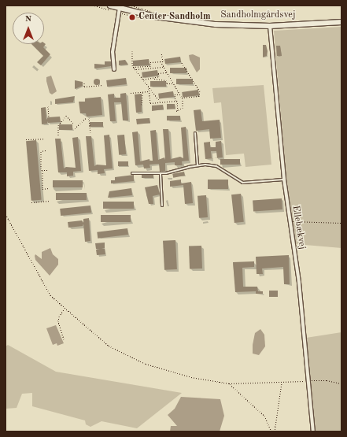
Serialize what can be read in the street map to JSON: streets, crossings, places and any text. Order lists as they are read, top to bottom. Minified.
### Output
{"streets":{"street":["Sandholmgårdsvej","Ellebækvej"]},"crossings":[["Sandholmgårdsvej","Ellebækvej"]],"places":["Center Sandholm"],"north":"top"}
